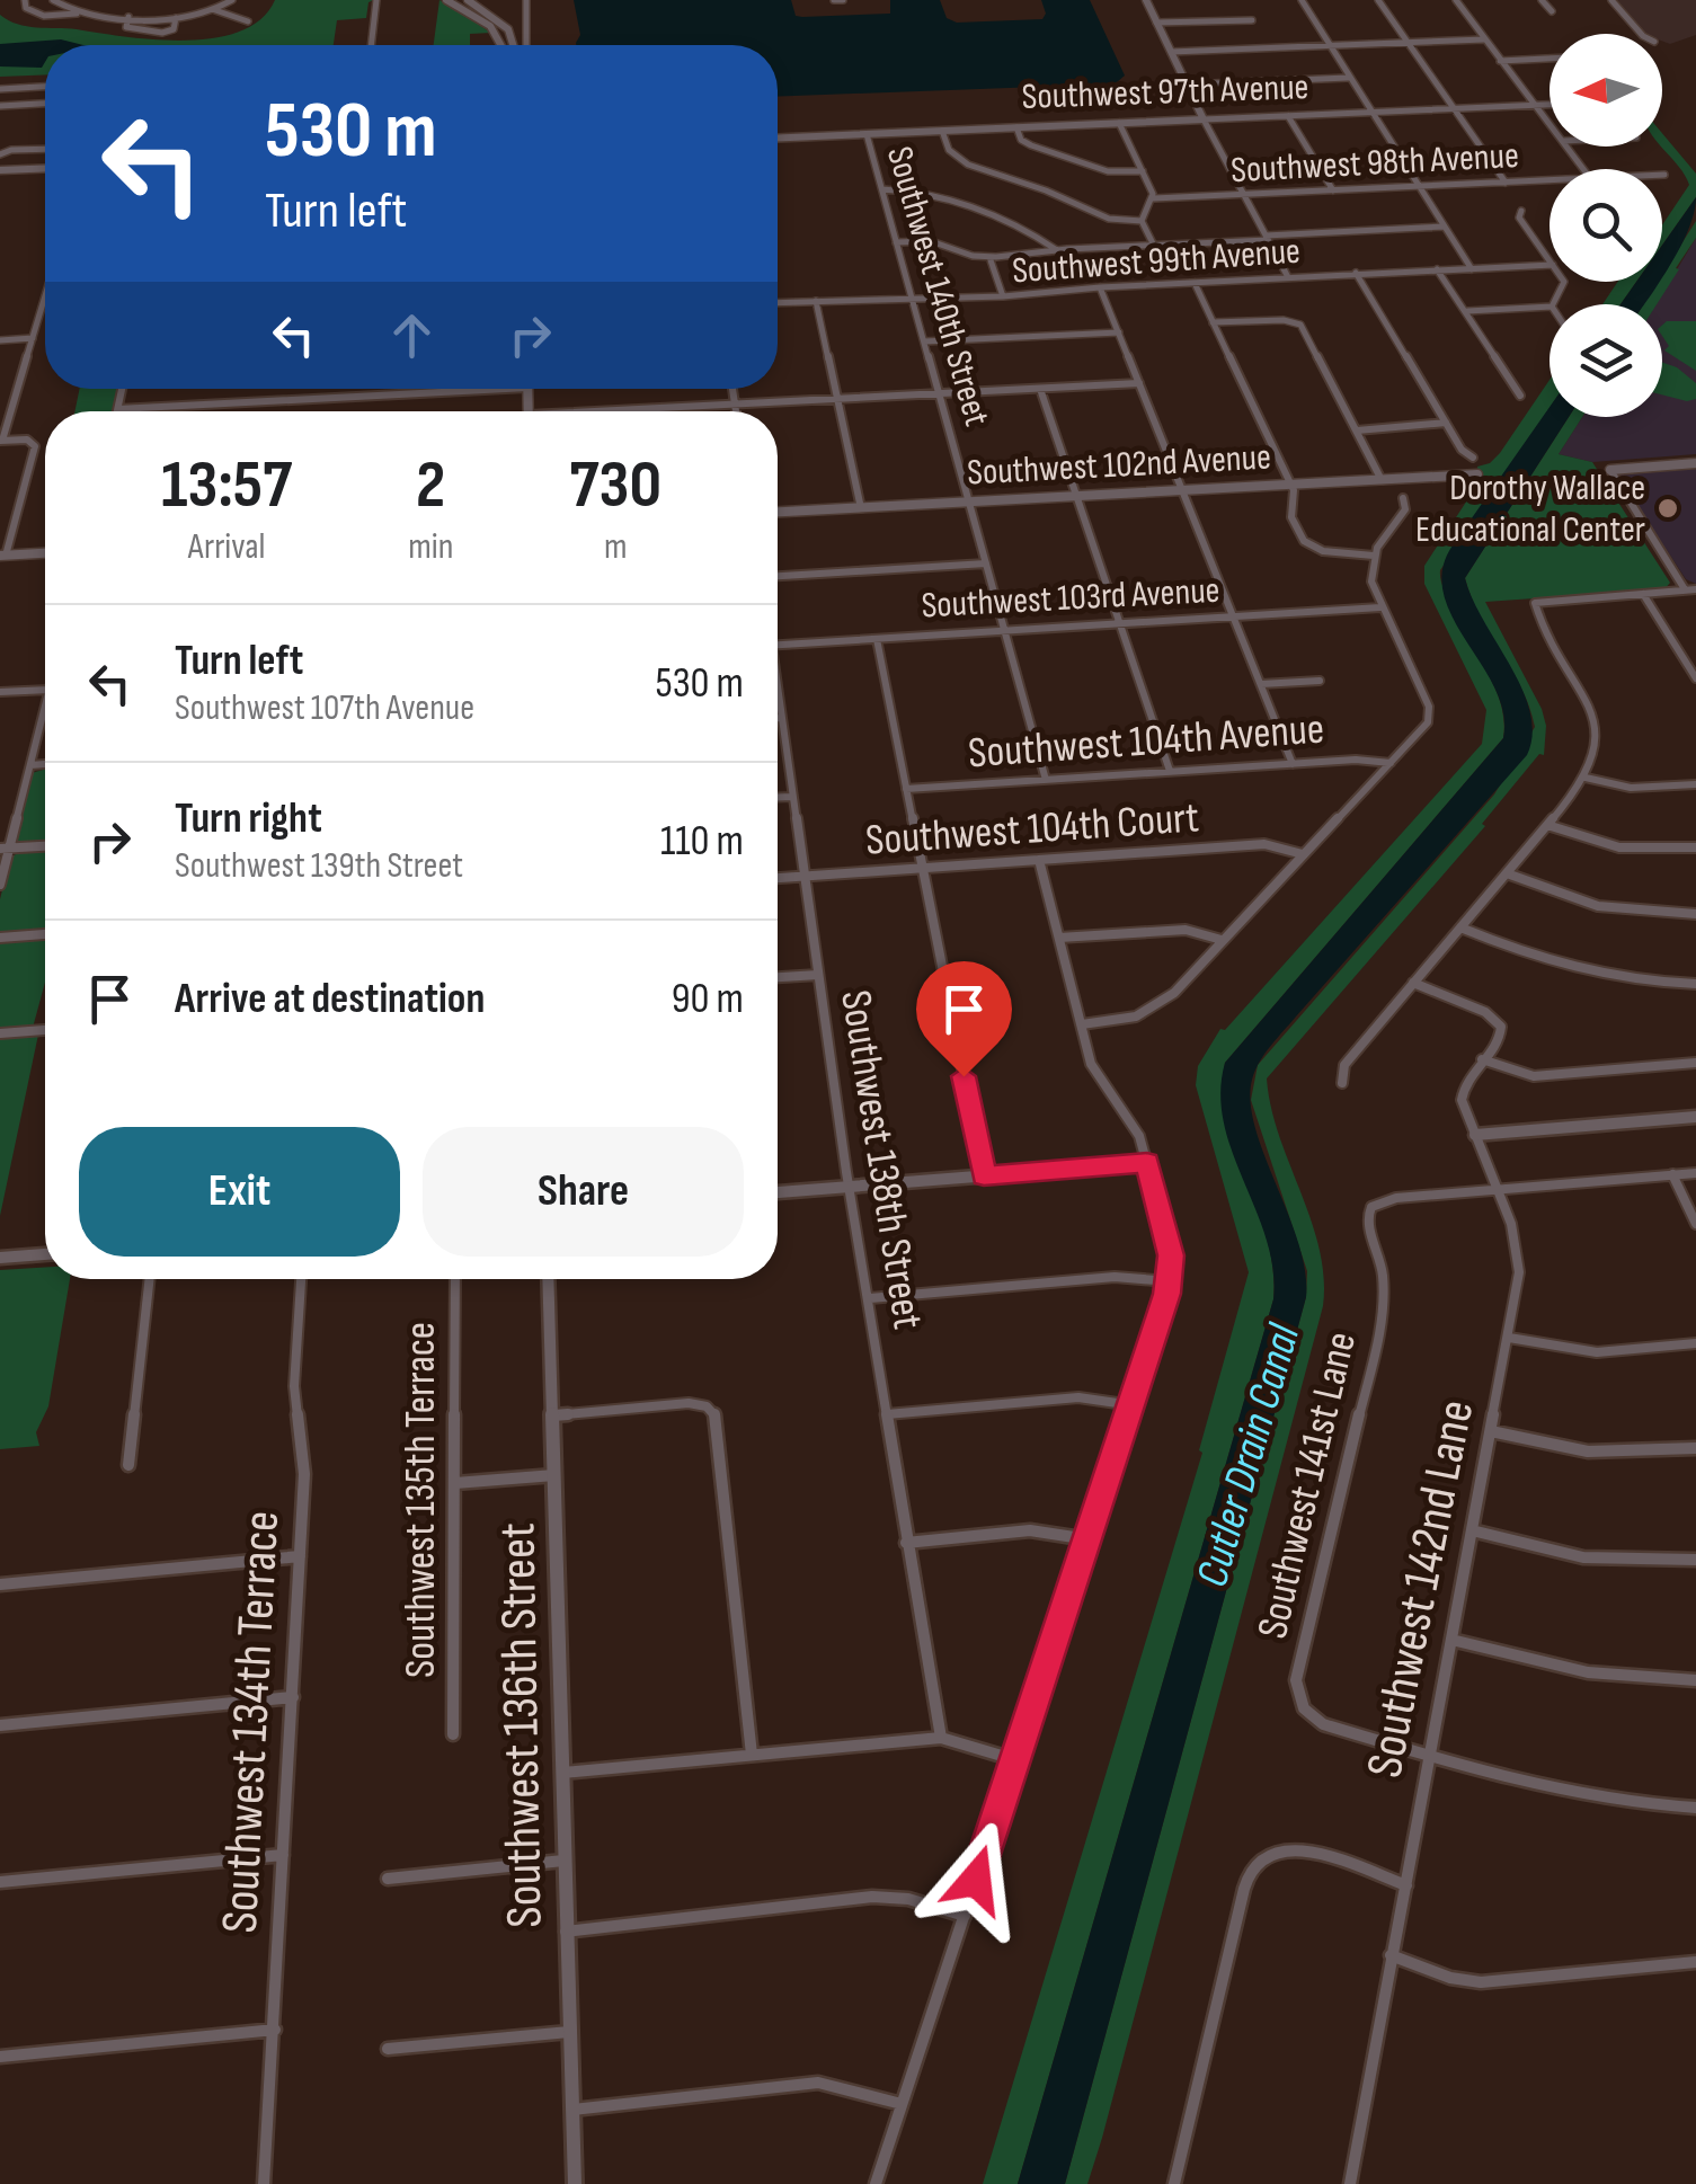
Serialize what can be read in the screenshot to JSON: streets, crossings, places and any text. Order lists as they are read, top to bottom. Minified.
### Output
{"streets":{"street":["Southwest 97th Avenue","Southwest 98th Avenue","Southwest 99th Avenue","Southwest 140th Street","Southwest 102nd Avenue","Southwest 103rd Avenue","Southwest 104th Avenue","Southwest 104th Court","Southwest 138th Street","Southwest 141st Lane","Southwest 135th Terrace","Southwest 142nd Lane","Southwest 134th Terrace","Southwest 136th Street"]},"crossings":[["Southwest 97th Avenue","Southwest 140th Street"],["Southwest 99th Avenue","Southwest 140th Street"],["Southwest 140th Street","Southwest 102nd Avenue"],["Southwest 140th Street","Southwest 103rd Avenue"],["Southwest 140th Street","Southwest 104th Avenue"],["Southwest 104th Court","Southwest 138th Street"],["Southwest 141st Lane","Southwest 142nd Lane"]],"water":["Cutler Drain Canal"],"places":["Dorothy Wallace Educational Center"],"north":"left","page":{"turn":["530 m","Turn left"],"eta":["13:57","Arrival","2","min","730","m"],"list":[{"name":"Turn left","note":"Southwest 107th Avenue","value":"530 m"},{"name":"Turn right","note":"Southwest 139th Street","value":"110 m"},{"name":"Arrive at destination","value":"90 m"}],"buttons":["Exit","Share"]}}
